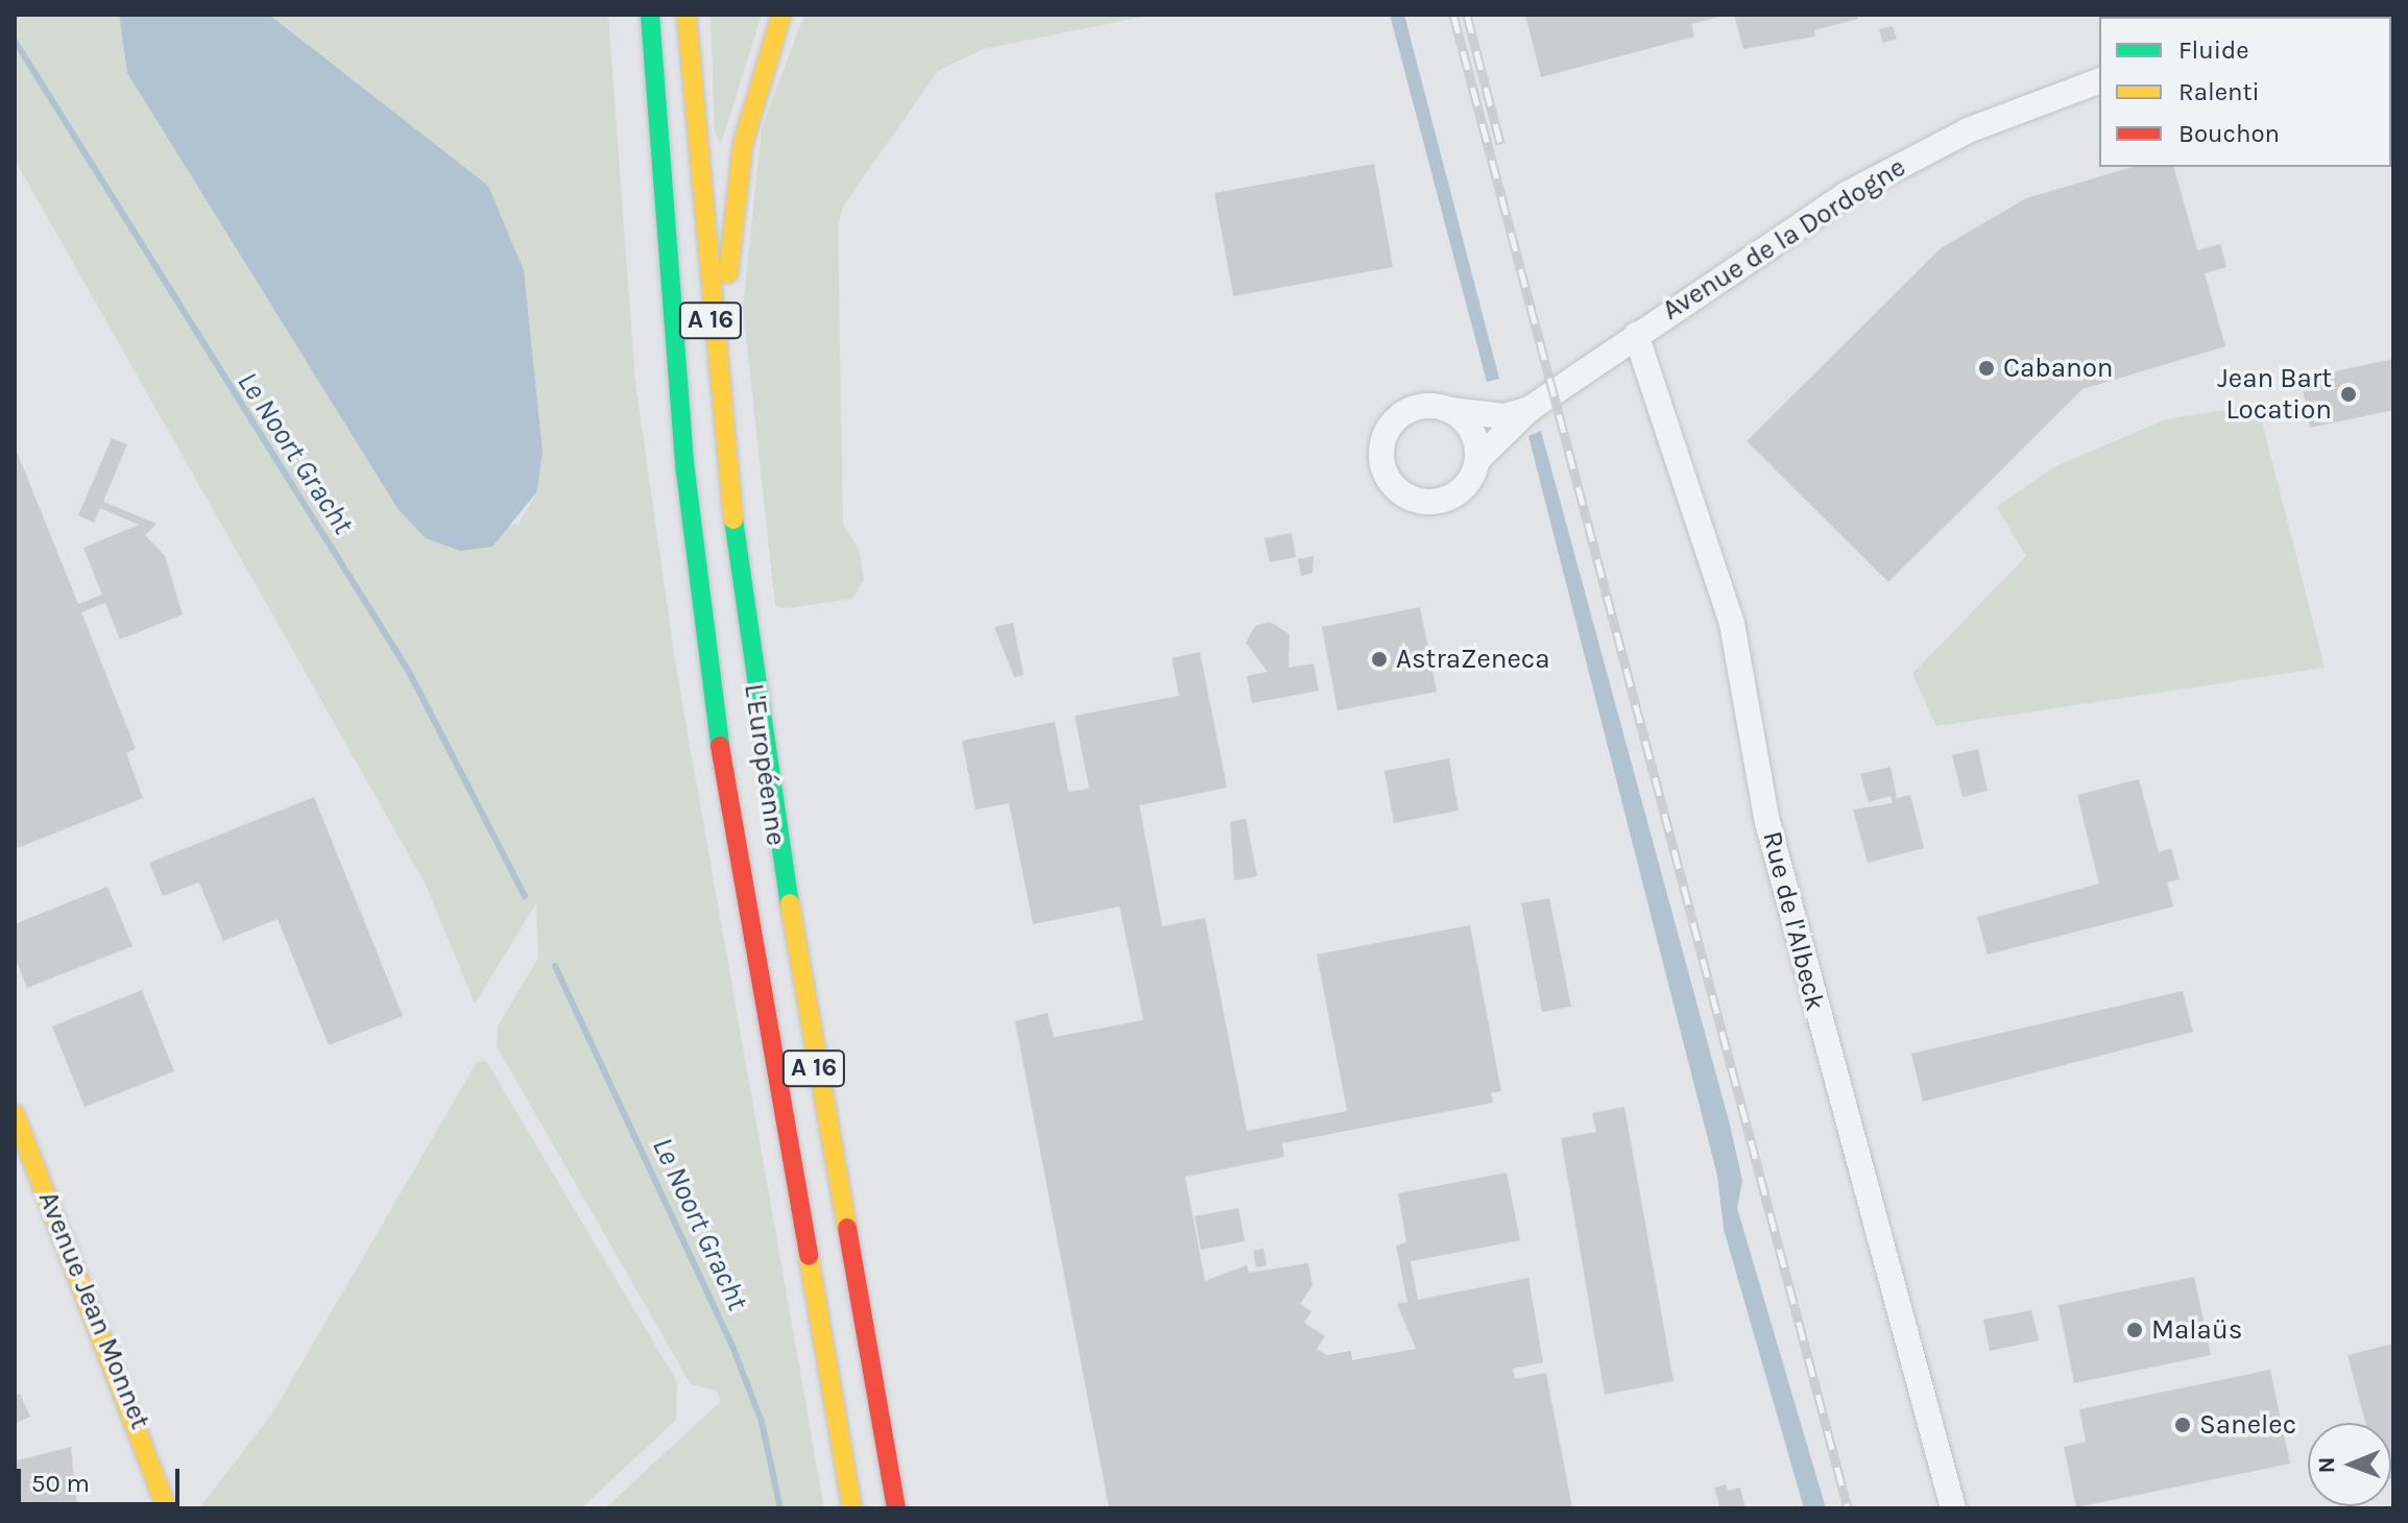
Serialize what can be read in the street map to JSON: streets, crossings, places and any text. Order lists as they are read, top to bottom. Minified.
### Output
{"streets":{"main road":["A 16","L'Européenne","Avenue Jean Monnet"],"street":["Avenue de la Dordogne","Rue de l'Albeck"]},"crossings":[["Avenue de la Dordogne","Rue de l'Albeck"]],"water":["Le Noort Gracht"],"places":["Cabanon","Jean Bart Location","AstraZeneca","Malaüs","Sanelec"],"legend":["Fluide","Ralenti","Bouchon"],"scale_bar":"50 m","north":"left"}
